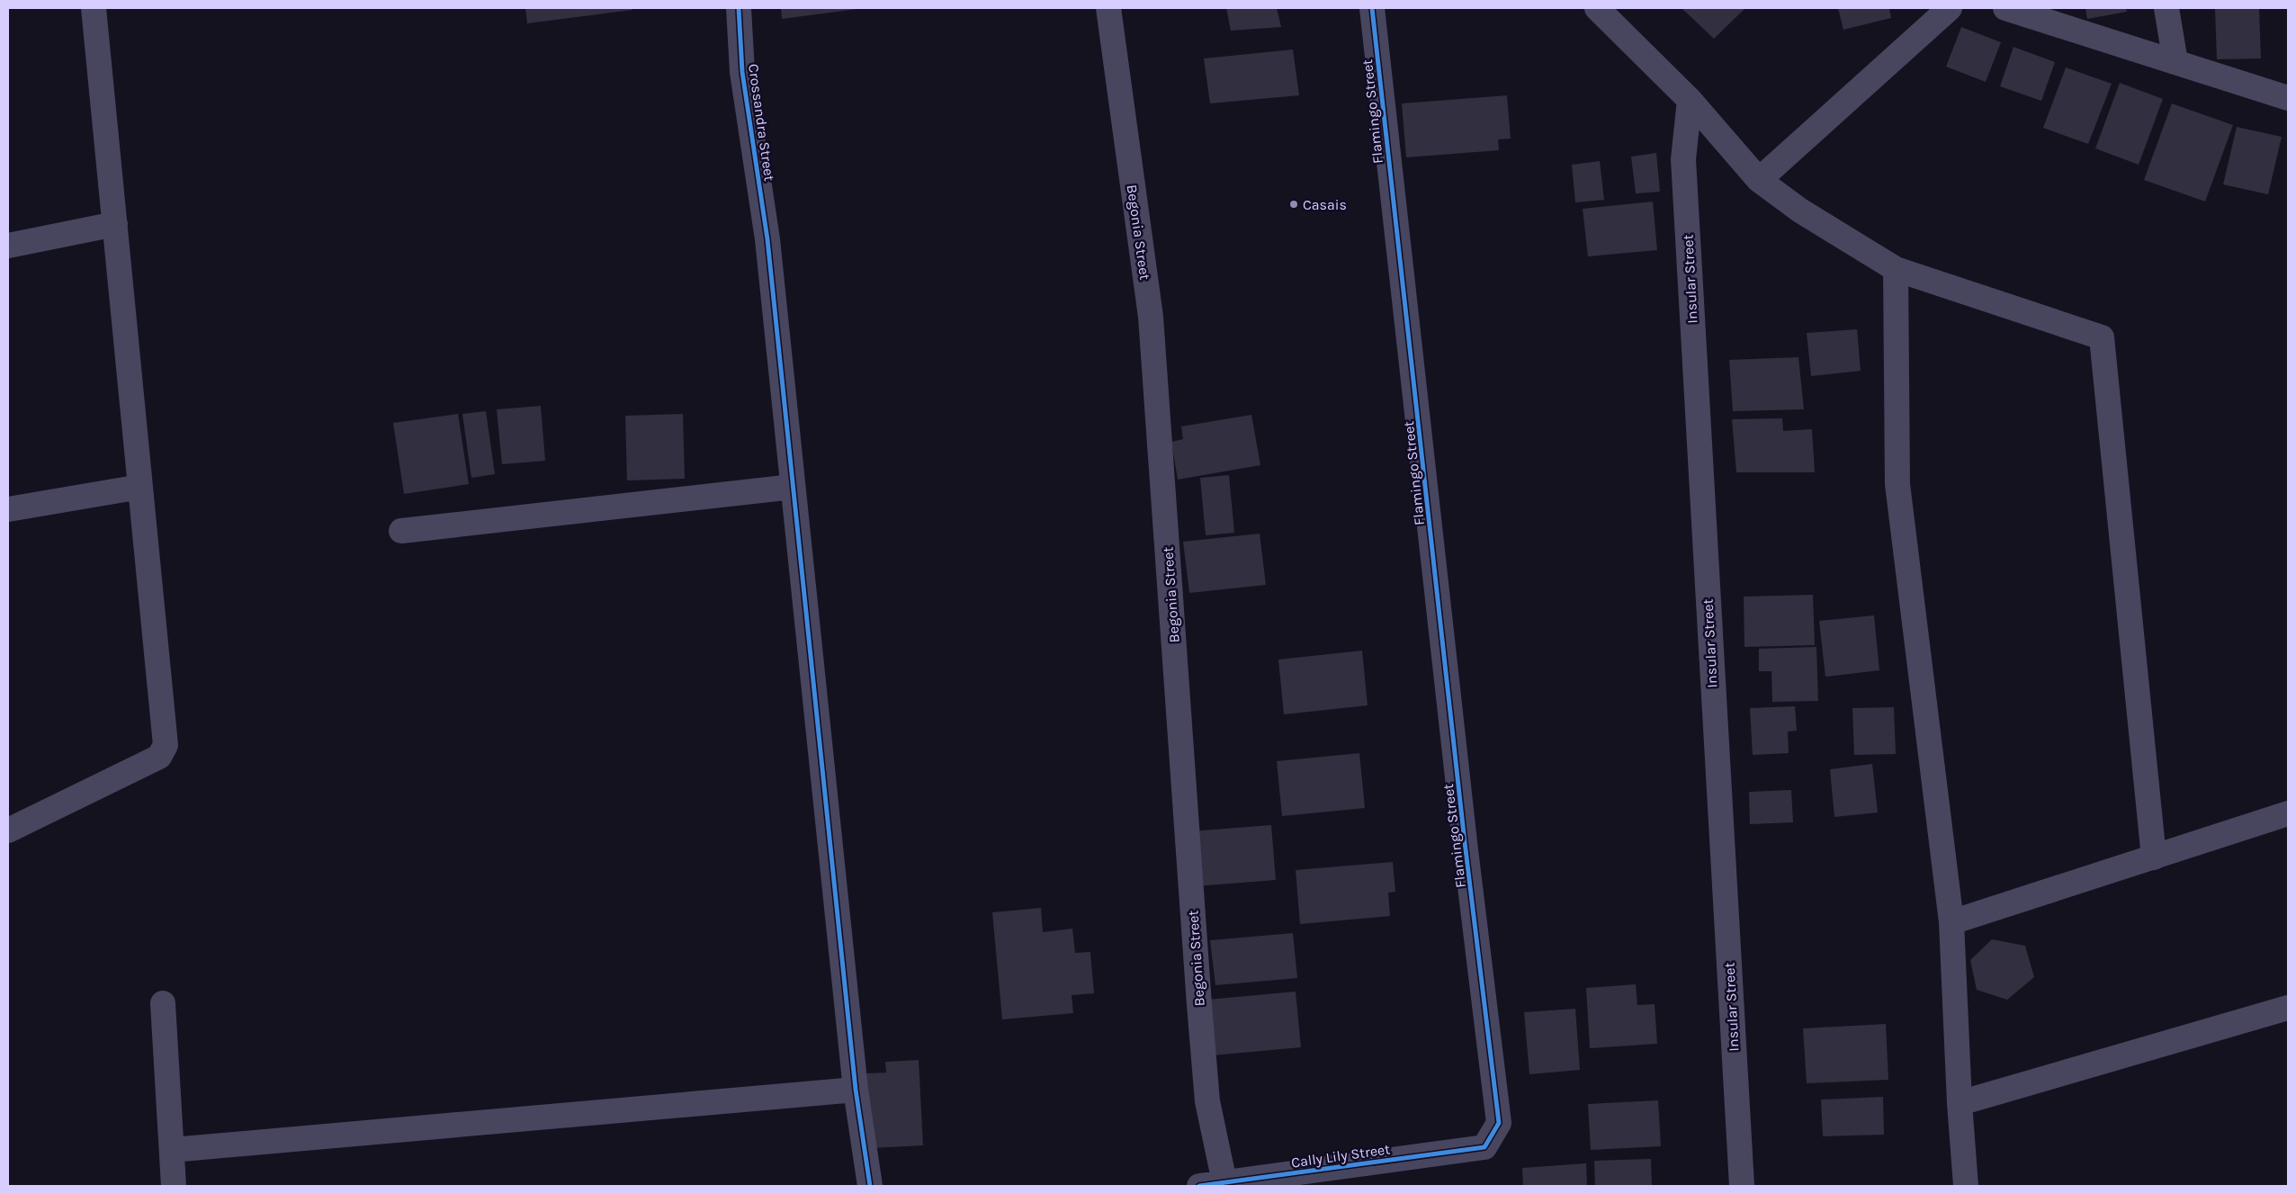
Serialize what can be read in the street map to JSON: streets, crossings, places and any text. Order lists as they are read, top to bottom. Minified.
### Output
{"streets":{"street":["Flamingo Street","Crossandra Street","Begonia Street","Insular Street","Cally Lily Street"]},"crossings":[["Flamingo Street","Cally Lily Street"],["Begonia Street","Cally Lily Street"]],"places":["Casais"]}
